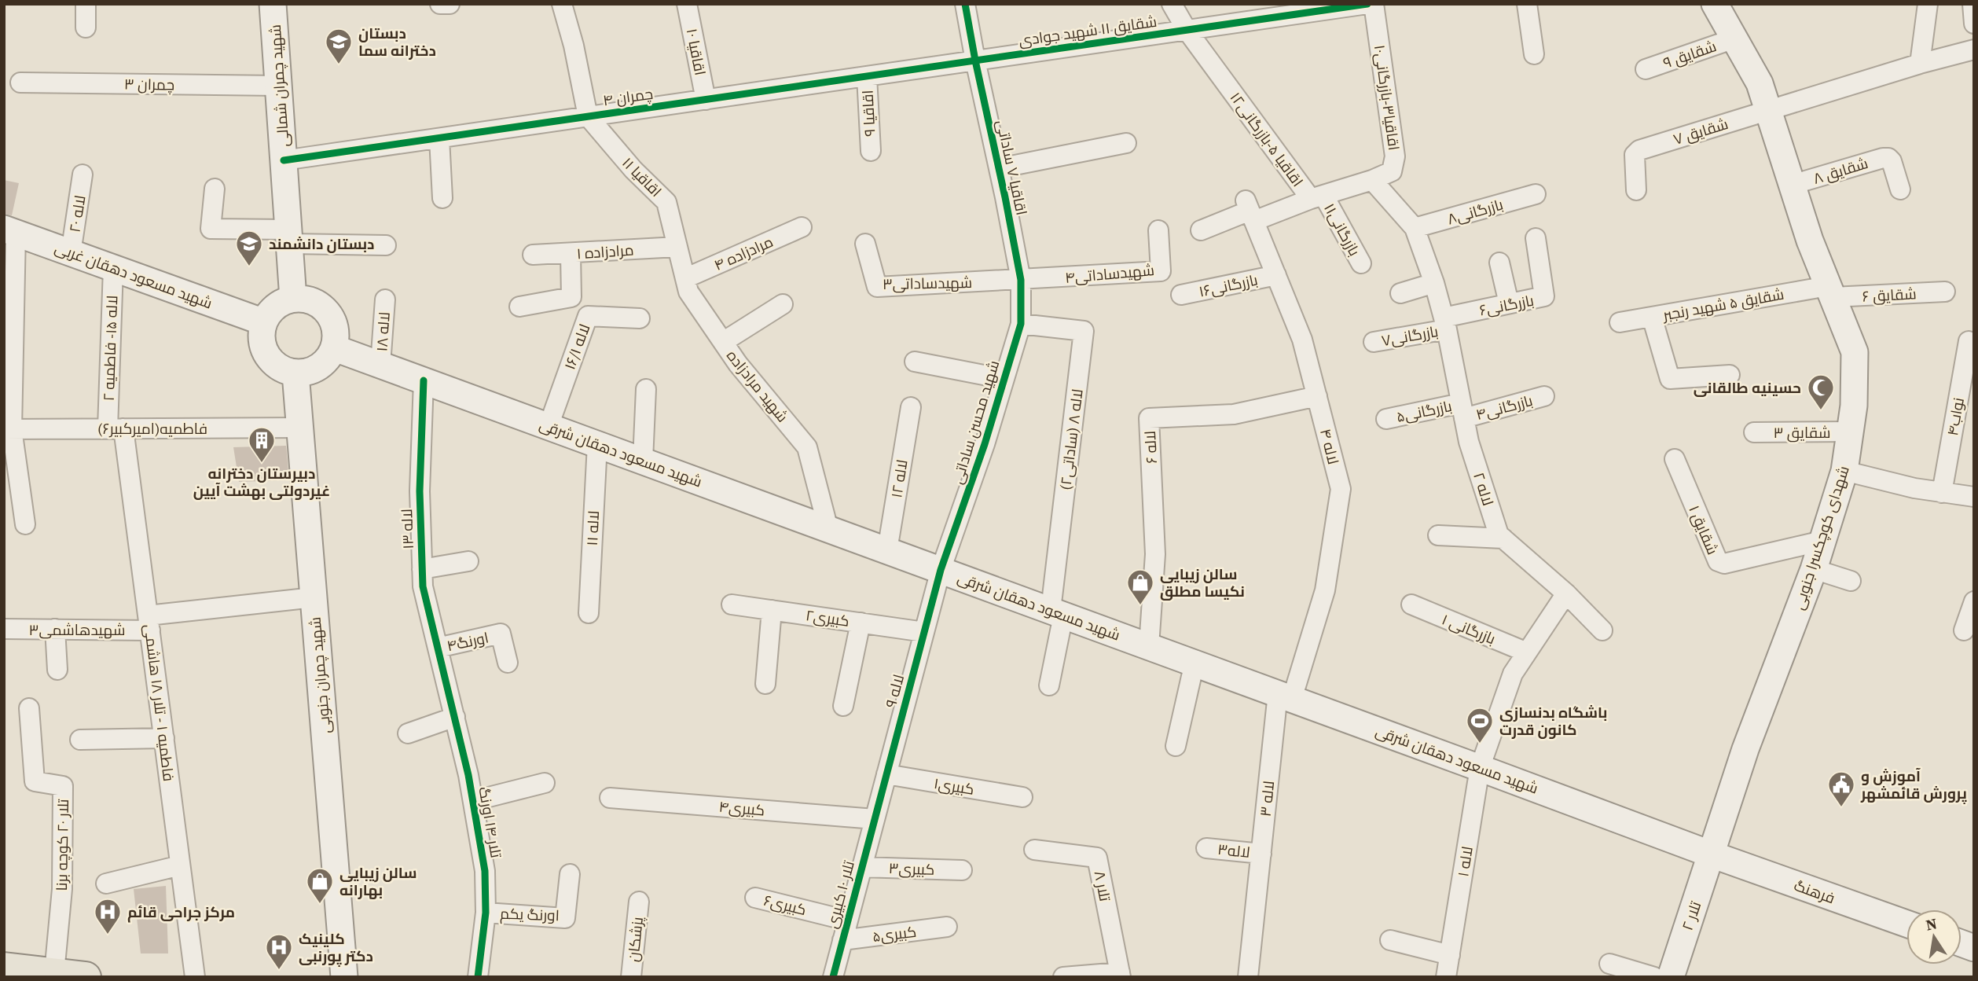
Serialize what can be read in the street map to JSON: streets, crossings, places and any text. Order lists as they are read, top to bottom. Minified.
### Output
{"streets":{"main road":["شهید چمران شمالی","شهید مسعود دهقان غربی","شهید مسعود دهقان شرقی","شهدای کوچکسرا جنوبی","شهید چمران جنوبی","فرهنگ","تلار ۲"],"street":["شقایق ۱۱ شهید جوادی","اقاقیا ۱۰","شقایق ۹","چمران ۳","چمران ۴","اقاقیا۳-بازرگانی۱۰","اقاقیا ۹","شقایق ۷","اقاقیا ۵-بازرگانی۱۲","اقاقیا ۷ ساداتی","شقایق ۸","اقاقیا ۱۱","بازرگانی۸","لاله ۲۰","بازرگانی۱۱","مرادزاده ۱","مرادزاده ۴","شهیدساداتی۴","شهیدساداتی۳","بازرگانی۱۶","شقایق ۶","شقایق ۵ شهید رنجبر","بازرگانی۶","لاله ۱۸","بازرگانی۷","لاله ۱۶/۱","لاله ۱۵- فاطمیه ۲","شهید مرادزاده","بازرگانی۴","بازرگانی۵","نواب۴","شهید محسن ساداتی","فاطمیه(امیرکبیر۶)","شقایق ۳","لاله ۸ (ساداتی۲)","لاله ۴","لاله ۶","لاله ۱۲","لاله ۲","لاله ۱۱","لاله ۱۳","شقایق ۱","کبیری۲","بازرگانی ۱","شهیدهاشمی۳","اورنگ۴","لاله ۹","فاطمیه ۱ - تلار ۱۸ هاشمی","کبیری۱","لاله ۳","کبیری۴","تلار ۱۴ اورنگ","تلار ۲۰ کوچه برنا","لاله۳","لاله ۱","کبیری۳","تلار ۸","تلار ۱۰ کبیری","کبیری۶","اورنگ یکم","کبیری۵","پزشکان"]},"crossings":[["شقایق ۱۱ شهید جوادی","چمران ۴"],["شقایق ۱۱ شهید جوادی","اقاقیا ۵-بازرگانی۱۲"],["شقایق ۱۱ شهید جوادی","اقاقیا ۷ ساداتی"],["اقاقیا ۱۰","چمران ۴"],["شقایق ۹","شهدای کوچکسرا جنوبی"],["چمران ۳","شهید چمران شمالی"],["شهید چمران شمالی","چمران ۴"],["شهید چمران شمالی","شهید مسعود دهقان غربی"],["شهید چمران شمالی","شهید مسعود دهقان شرقی"],["شهید چمران شمالی","شهید چمران جنوبی"],["چمران ۴","اقاقیا ۹"],["چمران ۴","اقاقیا ۷ ساداتی"],["چمران ۴","اقاقیا ۱۱"],["اقاقیا۳-بازرگانی۱۰","اقاقیا ۵-بازرگانی۱۲"],["اقاقیا۳-بازرگانی۱۰","بازرگانی۱۱"],["اقاقیا۳-بازرگانی۱۰","لاله ۲"],["شقایق ۷","شهدای کوچکسرا جنوبی"],["اقاقیا ۵-بازرگانی۱۲","بازرگانی۱۱"],["اقاقیا ۵-بازرگانی۱۲","لاله ۴"],["اقاقیا ۷ ساداتی","شهیدساداتی۴"],["اقاقیا ۷ ساداتی","شهیدساداتی۳"],["اقاقیا ۷ ساداتی","شهید محسن ساداتی"],["شقایق ۸","شهدای کوچکسرا جنوبی"],["اقاقیا ۱۱","مرادزاده ۱"],["اقاقیا ۱۱","شهید مرادزاده"],["بازرگانی۸","لاله ۲"],["لاله ۲۰","شهید مسعود دهقان غربی"],["مرادزاده ۱","شهید مرادزاده"],["مرادزاده ۴","شهید مرادزاده"],["شهیدساداتی۴","شهیدساداتی۳"],["شهیدساداتی۴","شهید محسن ساداتی"],["شهید مسعود دهقان غربی","لاله ۱۵- فاطمیه ۲"],["شهید مسعود دهقان غربی","شهید مسعود دهقان شرقی"],["شهید مسعود دهقان غربی","شهید چمران جنوبی"],["شهیدساداتی۳","شهید محسن ساداتی"],["بازرگانی۱۶","لاله ۴"],["شقایق ۶","شقایق ۵ شهید رنجبر"],["شقایق ۶","شهدای کوچکسرا جنوبی"],["شقایق ۵ شهید رنجبر","شهدای کوچکسرا جنوبی"],["بازرگانی۶","بازرگانی۷"],["بازرگانی۶","لاله ۲"],["لاله ۱۸","شهید مسعود دهقان شرقی"],["بازرگانی۷","لاله ۲"],["لاله ۱۶/۱","شهید مسعود دهقان شرقی"],["لاله ۱۵- فاطمیه ۲","فاطمیه(امیرکبیر۶)"],["لاله ۱۵- فاطمیه ۲","فاطمیه ۱ - تلار ۱۸ هاشمی"],["شهید مرادزاده","شهید مسعود دهقان شرقی"],["بازرگانی۴","بازرگانی۵"],["بازرگانی۴","لاله ۲"],["بازرگانی۵","لاله ۲"],["شهید محسن ساداتی","لاله ۸ (ساداتی۲)"],["شهید محسن ساداتی","شهید مسعود دهقان شرقی"],["شهید محسن ساداتی","لاله ۹"],["فاطمیه(امیرکبیر۶)","شهید چمران جنوبی"],["فاطمیه(امیرکبیر۶)","فاطمیه ۱ - تلار ۱۸ هاشمی"],["شقایق ۳","شهدای کوچکسرا جنوبی"],["لاله ۸ (ساداتی۲)","شهید مسعود دهقان شرقی"],["لاله ۴","لاله ۶"],["لاله ۴","شهید مسعود دهقان شرقی"],["لاله ۴","لاله ۳"],["لاله ۶","شهید مسعود دهقان شرقی"],["شهید مسعود دهقان شرقی","لاله ۱۲"],["شهید مسعود دهقان شرقی","لاله ۱۱"],["شهید مسعود دهقان شرقی","لاله ۱۳"],["شهید مسعود دهقان شرقی","شهدای کوچکسرا جنوبی"],["شهید مسعود دهقان شرقی","شهید چمران جنوبی"],["شهید مسعود دهقان شرقی","لاله ۹"],["شهید مسعود دهقان شرقی","لاله ۳"],["شهید مسعود دهقان شرقی","لاله ۱"],["شهید مسعود دهقان شرقی","فرهنگ"],["شهید مسعود دهقان شرقی","تلار ۲"],["لاله ۱۳","اورنگ۴"],["لاله ۱۳","تلار ۱۴ اورنگ"],["شقایق ۱","شهدای کوچکسرا جنوبی"],["شهدای کوچکسرا جنوبی","فرهنگ"],["شهدای کوچکسرا جنوبی","تلار ۲"],["کبیری۲","لاله ۹"],["شهیدهاشمی۳","شهید چمران جنوبی"],["شهیدهاشمی۳","فاطمیه ۱ - تلار ۱۸ هاشمی"],["لاله ۹","کبیری۱"],["لاله ۹","کبیری۴"],["لاله ۹","تلار ۱۰ کبیری"],["لاله ۳","لاله۳"],["کبیری۴","تلار ۱۰ کبیری"],["تلار ۱۴ اورنگ","اورنگ یکم"],["کبیری۳","تلار ۱۰ کبیری"],["فرهنگ","تلار ۲"],["تلار ۱۰ کبیری","کبیری۶"],["تلار ۱۰ کبیری","کبیری۵"]],"places":{"school or university":["دبستان دخترانه سما","دبستان دانشمند"],"mosque":["حسینیه طالقانی"],"building":["دبیرستان دخترانه غیردولتی بهشت آیین"],"shop":["سالن زیبایی نکیسا مطلق","سالن زیبایی بهارانه"],"sports":["باشگاه بدنسازی کانون قدرت"],"public building":["آموزش و پرورش قائمشهر"],"hospital":["مرکز جراحی قائم","کلینیک دکتر پورنبی"]},"north":"top"}
